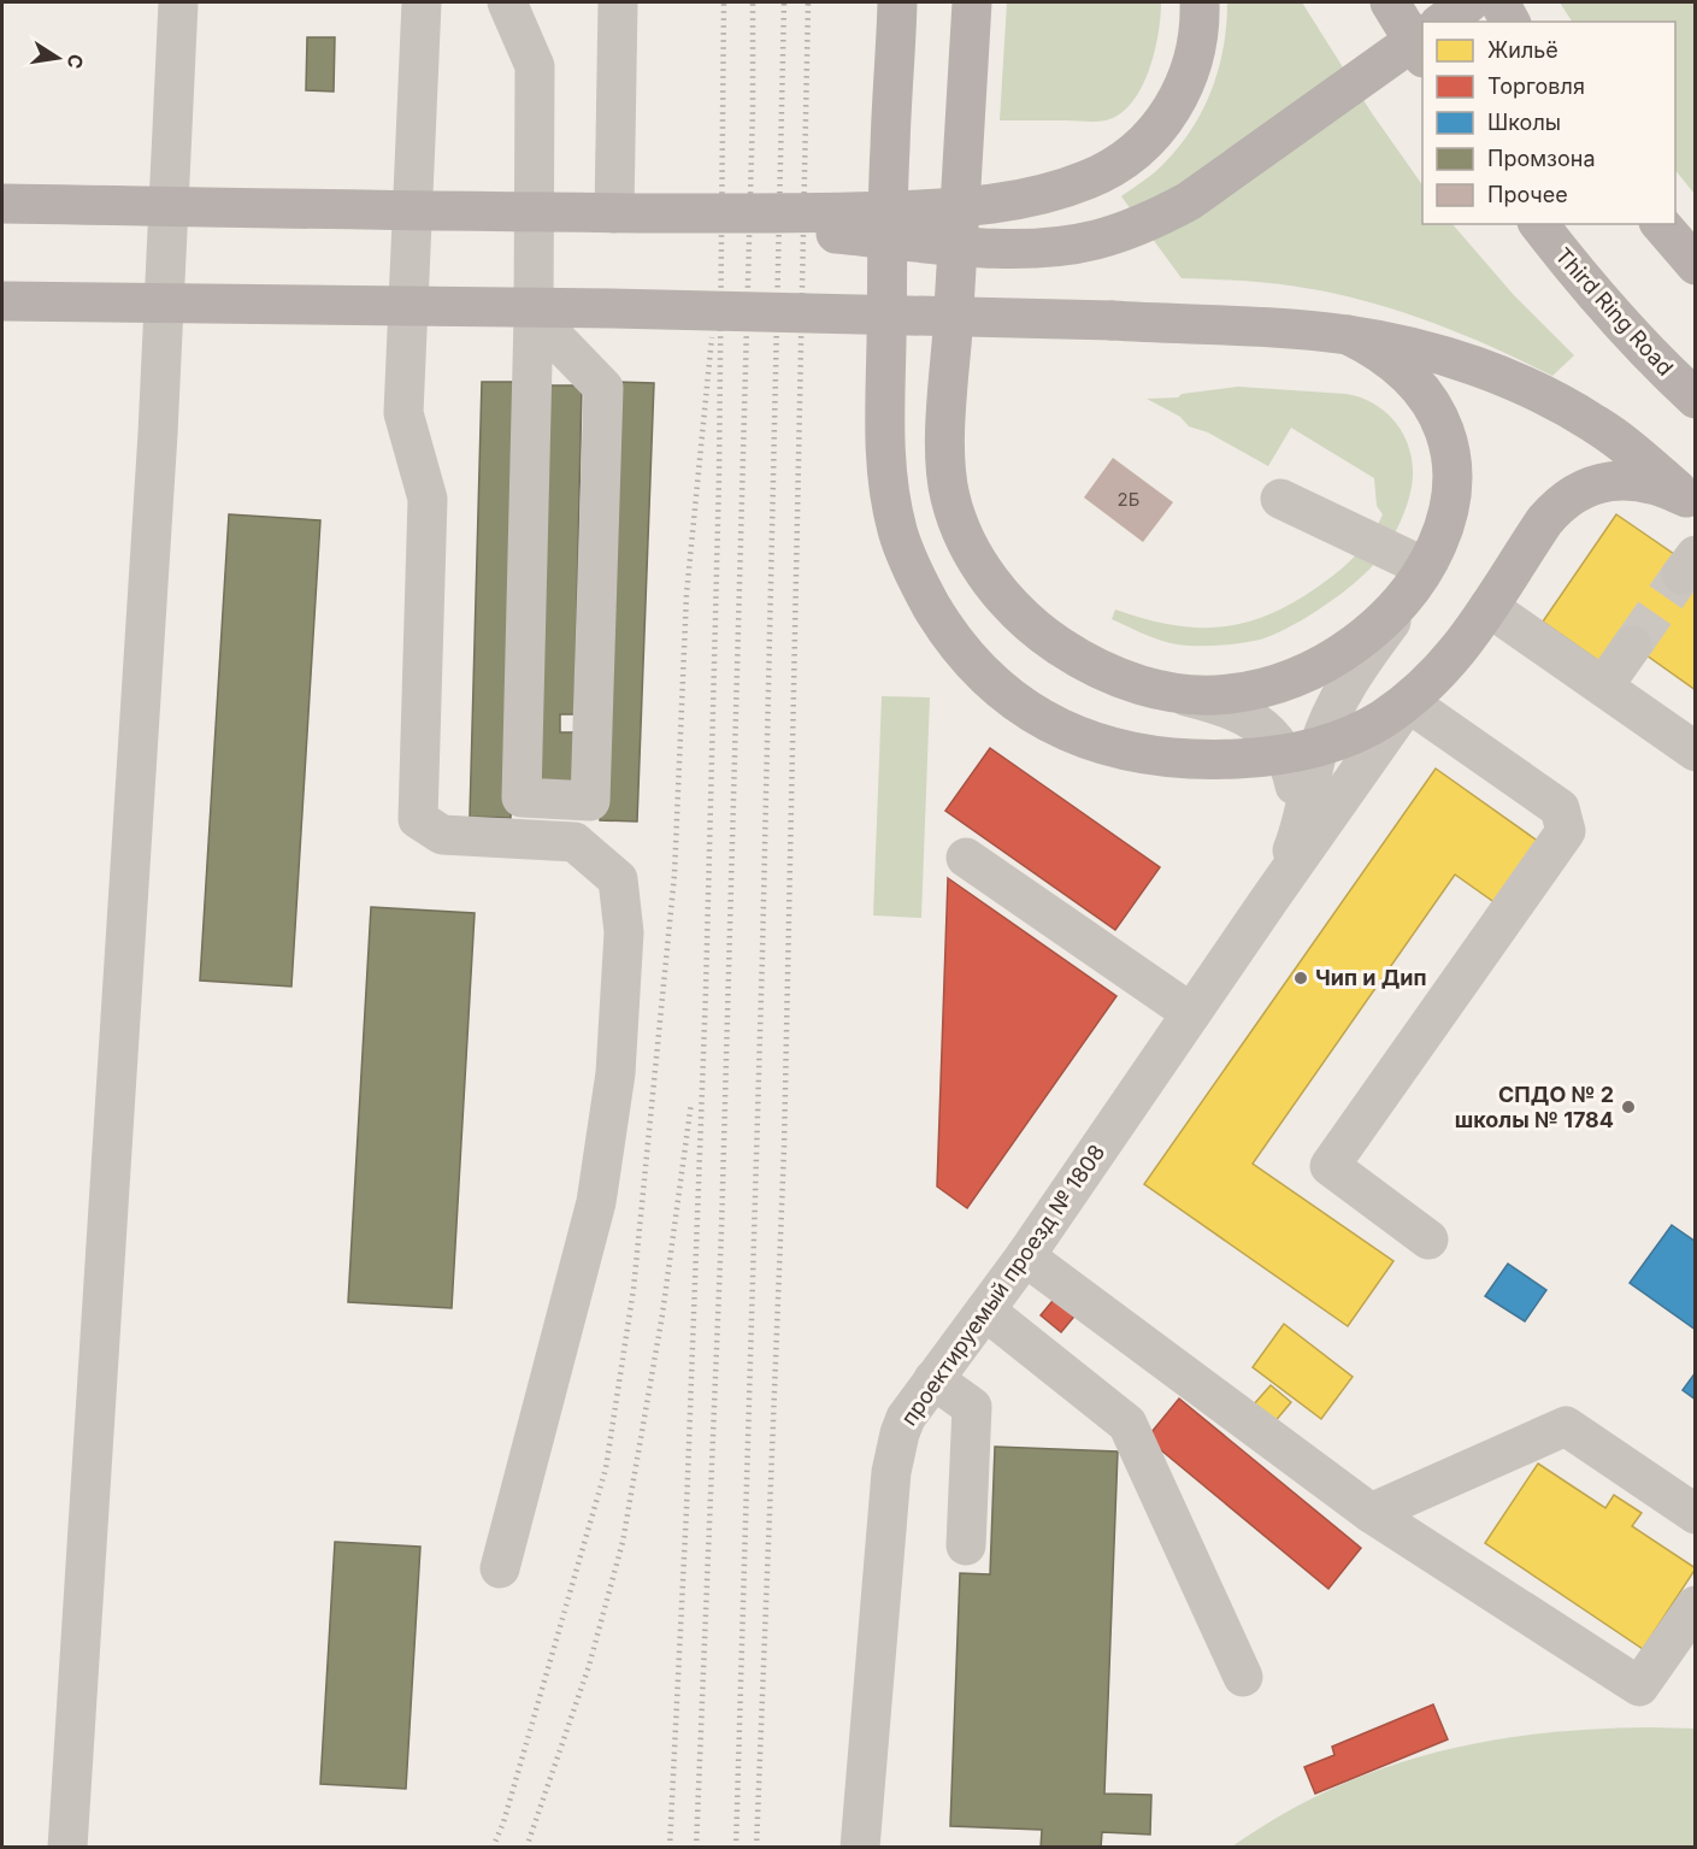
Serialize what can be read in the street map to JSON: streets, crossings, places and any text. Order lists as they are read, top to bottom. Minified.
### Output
{"streets":{"main road":["Third Ring Road"],"street":["проектируемый проезд № 1808"]},"places":["Чип и Дип","СПДО № 2 школы № 1784"],"house_numbers":["2Б"],"legend":["Жильё","Торговля","Школы","Промзона","Прочее"],"north":"right"}
